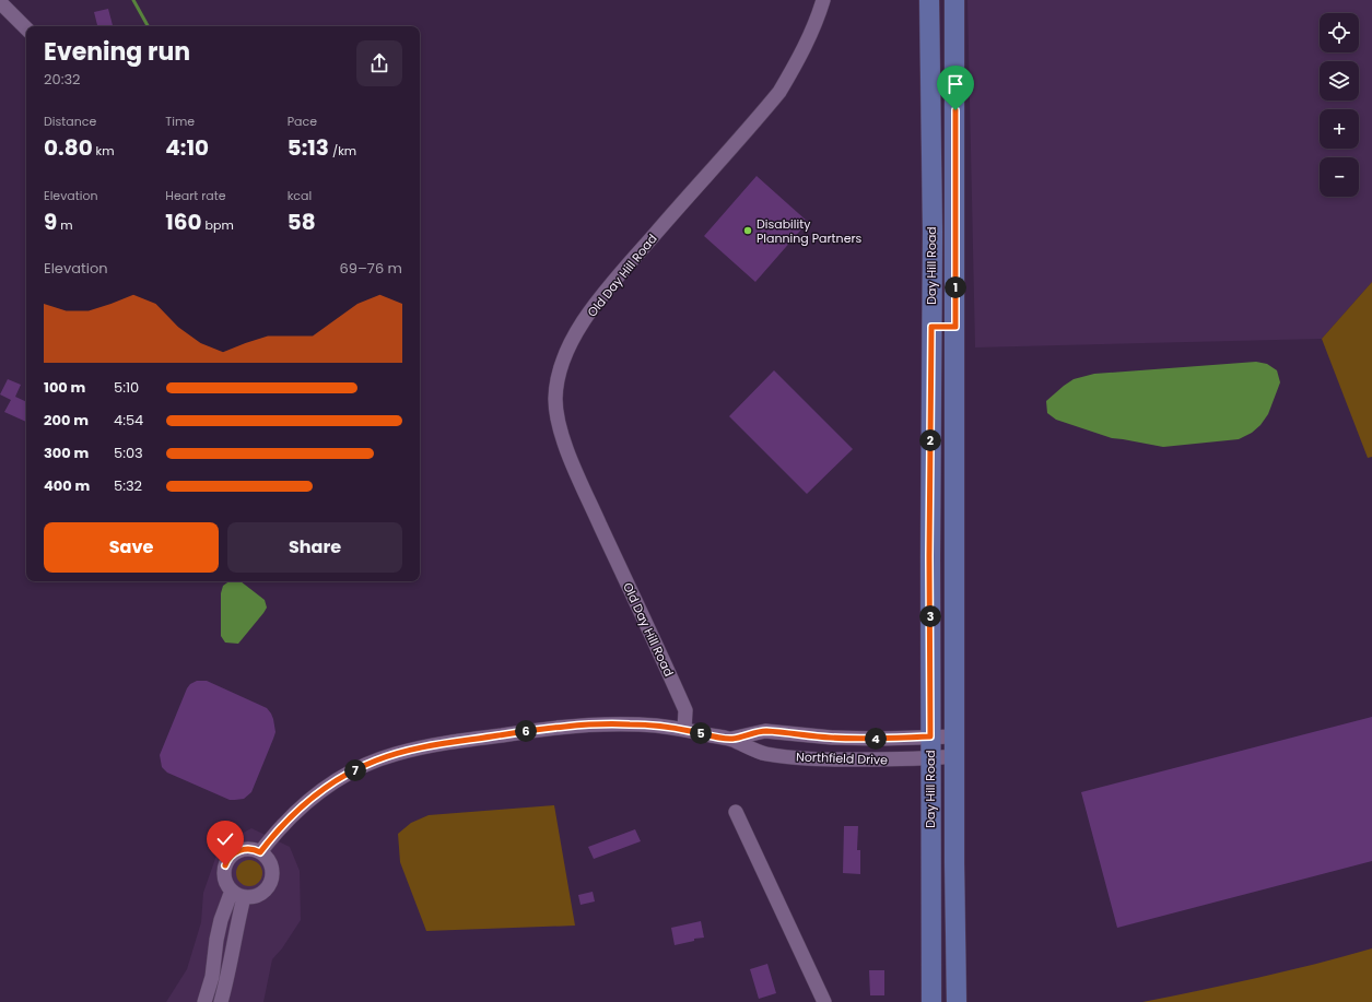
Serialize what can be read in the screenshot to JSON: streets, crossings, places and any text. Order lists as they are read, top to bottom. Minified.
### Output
{"streets":{"main road":["Day Hill Road"],"street":["Old Day Hill Road","Northfield Drive"]},"crossings":[["Day Hill Road","Northfield Drive"],["Old Day Hill Road","Northfield Drive"]],"places":["Disability Planning Partners"],"page":{"map_buttons":["+","−"],"heading":["Evening run","20:32"],"stats":[["Distance","0.80 km"],["Time","4:10"],["Pace","5:13 /km"],["Elevation","9 m"],["Heart rate","160 bpm"],["kcal","58"]],"chart":["Elevation","69–76 m"],"pins":["1","2","3","6","5","4","7"],"list":[{"name":"100 m","note":"5:10"},{"name":"200 m","note":"4:54"},{"name":"300 m","note":"5:03"},{"name":"400 m","note":"5:32"}],"buttons":["Save","Share"]}}
